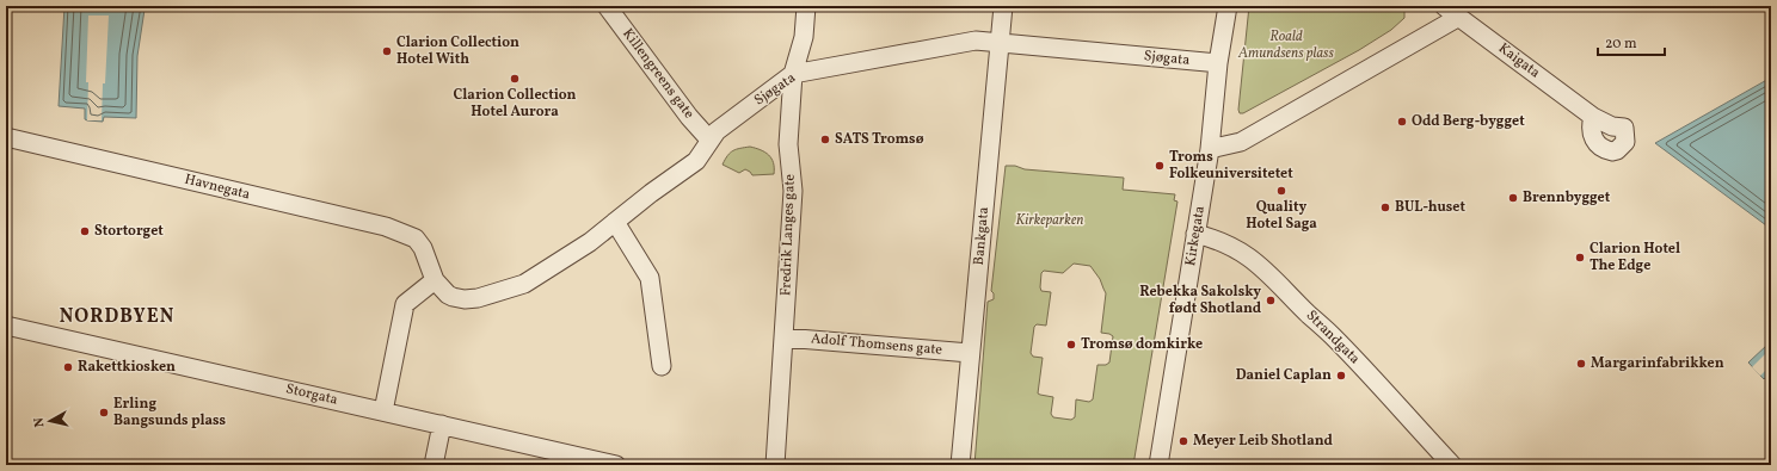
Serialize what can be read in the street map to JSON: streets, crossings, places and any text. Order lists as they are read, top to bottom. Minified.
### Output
{"streets":{"street":["Sjøgata","Kaigata","Killengreens gate","Havnegata","Fredrik Langes gate","Bankgata","Kirkegata","Strandgata","Adolf Thomsens gate","Storgata"]},"crossings":[["Sjøgata","Killengreens gate"],["Sjøgata","Havnegata"],["Sjøgata","Fredrik Langes gate"],["Sjøgata","Bankgata"],["Sjøgata","Kirkegata"],["Fredrik Langes gate","Adolf Thomsens gate"],["Bankgata","Adolf Thomsens gate"],["Kirkegata","Strandgata"]],"districts":["NORDBYEN"],"parks":["Roald Amundsens plass","Kirkeparken"],"places":["Clarion Collection Hotel With","Clarion Collection Hotel Aurora","Odd Berg-bygget","SATS Tromsø","Troms Folkeuniversitetet","Quality Hotel Saga","Brennbygget","BUL-huset","Stortorget","Clarion Hotel The Edge","Rebekka Sakolsky født Shotland","Tromsø domkirke","Margarinfabrikken","Rakettkiosken","Daniel Caplan","Erling Bangsunds plass","Meyer Leib Shotland"],"scale_bar":"20 m","north":"left"}
